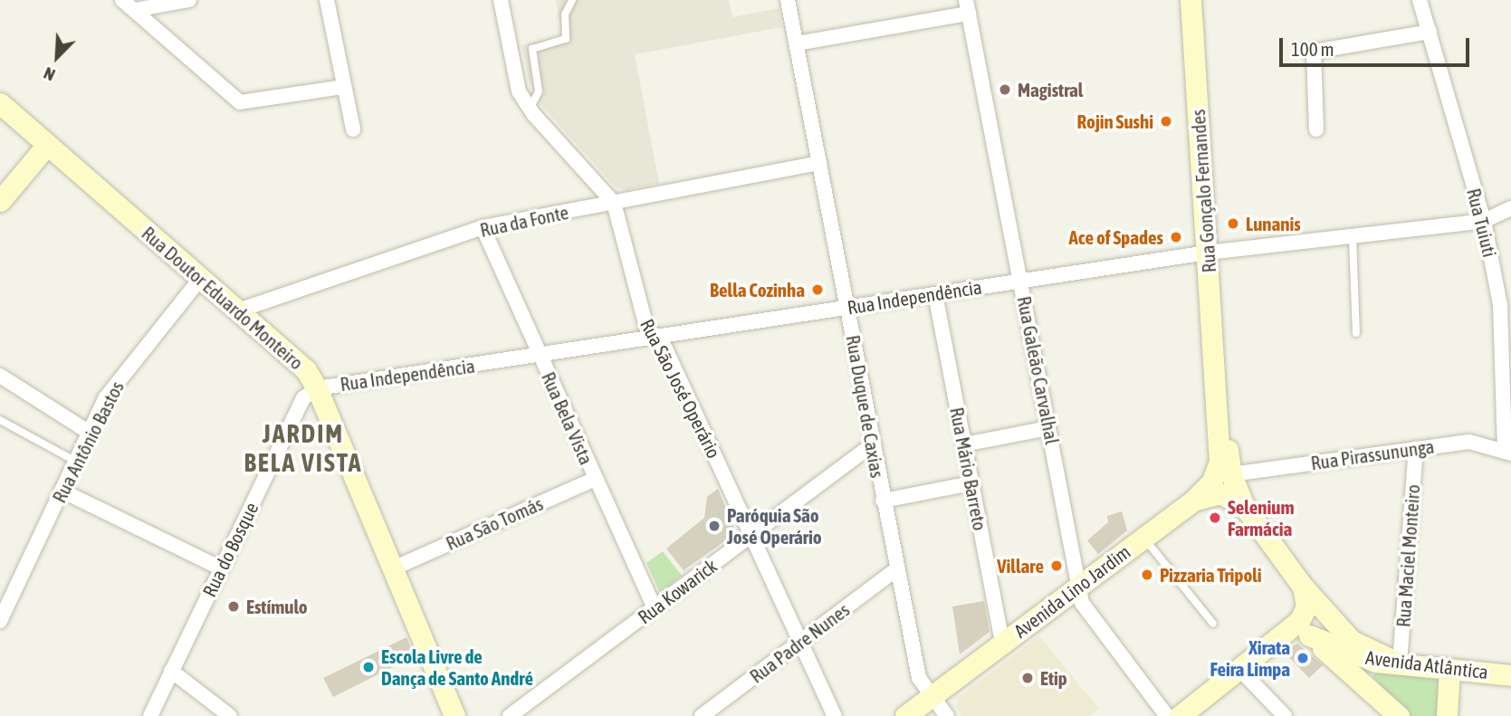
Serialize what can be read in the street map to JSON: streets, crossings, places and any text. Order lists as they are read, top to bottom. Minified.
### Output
{"streets":{"main road":["Rua Gonçalo Fernandes","Rua Doutor Eduardo Monteiro","Avenida Lino Jardim","Avenida Atlântica"],"street":["Rua da Fonte","Rua Tuiuti","Rua Independência","Rua Galeão Carvalhal","Rua São José Operário","Rua Duque de Caxias","Rua Bela Vista","Rua Antônio Bastos","Rua Pirassununga","Rua Mário Barreto","Rua São Tomás","Rua do Bosque","Rua Maciel Monteiro","Rua Kowarick","Rua Padre Nunes"]},"crossings":[["Rua Gonçalo Fernandes","Rua Independência"],["Rua Gonçalo Fernandes","Rua Pirassununga"],["Rua Gonçalo Fernandes","Rua Maciel Monteiro"],["Rua Gonçalo Fernandes","Avenida Lino Jardim"],["Rua Gonçalo Fernandes","Avenida Atlântica"],["Rua da Fonte","Rua Doutor Eduardo Monteiro"],["Rua da Fonte","Rua São José Operário"],["Rua da Fonte","Rua Duque de Caxias"],["Rua da Fonte","Rua Bela Vista"],["Rua Tuiuti","Rua Independência"],["Rua Tuiuti","Rua Pirassununga"],["Rua Independência","Rua Doutor Eduardo Monteiro"],["Rua Independência","Rua Galeão Carvalhal"],["Rua Independência","Rua São José Operário"],["Rua Independência","Rua Duque de Caxias"],["Rua Independência","Rua Bela Vista"],["Rua Independência","Rua Mário Barreto"],["Rua Independência","Rua do Bosque"],["Rua Doutor Eduardo Monteiro","Rua Antônio Bastos"],["Rua Doutor Eduardo Monteiro","Rua São Tomás"],["Rua Doutor Eduardo Monteiro","Rua do Bosque"],["Rua Galeão Carvalhal","Avenida Lino Jardim"],["Rua São José Operário","Rua Kowarick"],["Rua São José Operário","Rua Padre Nunes"],["Rua Duque de Caxias","Rua Kowarick"],["Rua Duque de Caxias","Avenida Lino Jardim"],["Rua Duque de Caxias","Rua Padre Nunes"],["Rua Bela Vista","Rua São Tomás"],["Rua Bela Vista","Rua Kowarick"],["Rua Pirassununga","Rua Maciel Monteiro"],["Rua Mário Barreto","Avenida Lino Jardim"],["Rua Maciel Monteiro","Avenida Atlântica"]],"districts":["JARDIM BELA VISTA"],"places":["Magistral","Rojin Sushi","Lunanis","Ace of Spades","Bella Cozinha","Selenium Farmácia","Paróquia São José Operário","Villare","Pizzaria Tripoli","Estímulo","Xirata Feira Limpa","Escola Livre de Dança de Santo André","Etip"],"scale_bar":"100 m","north":"bottom left"}
